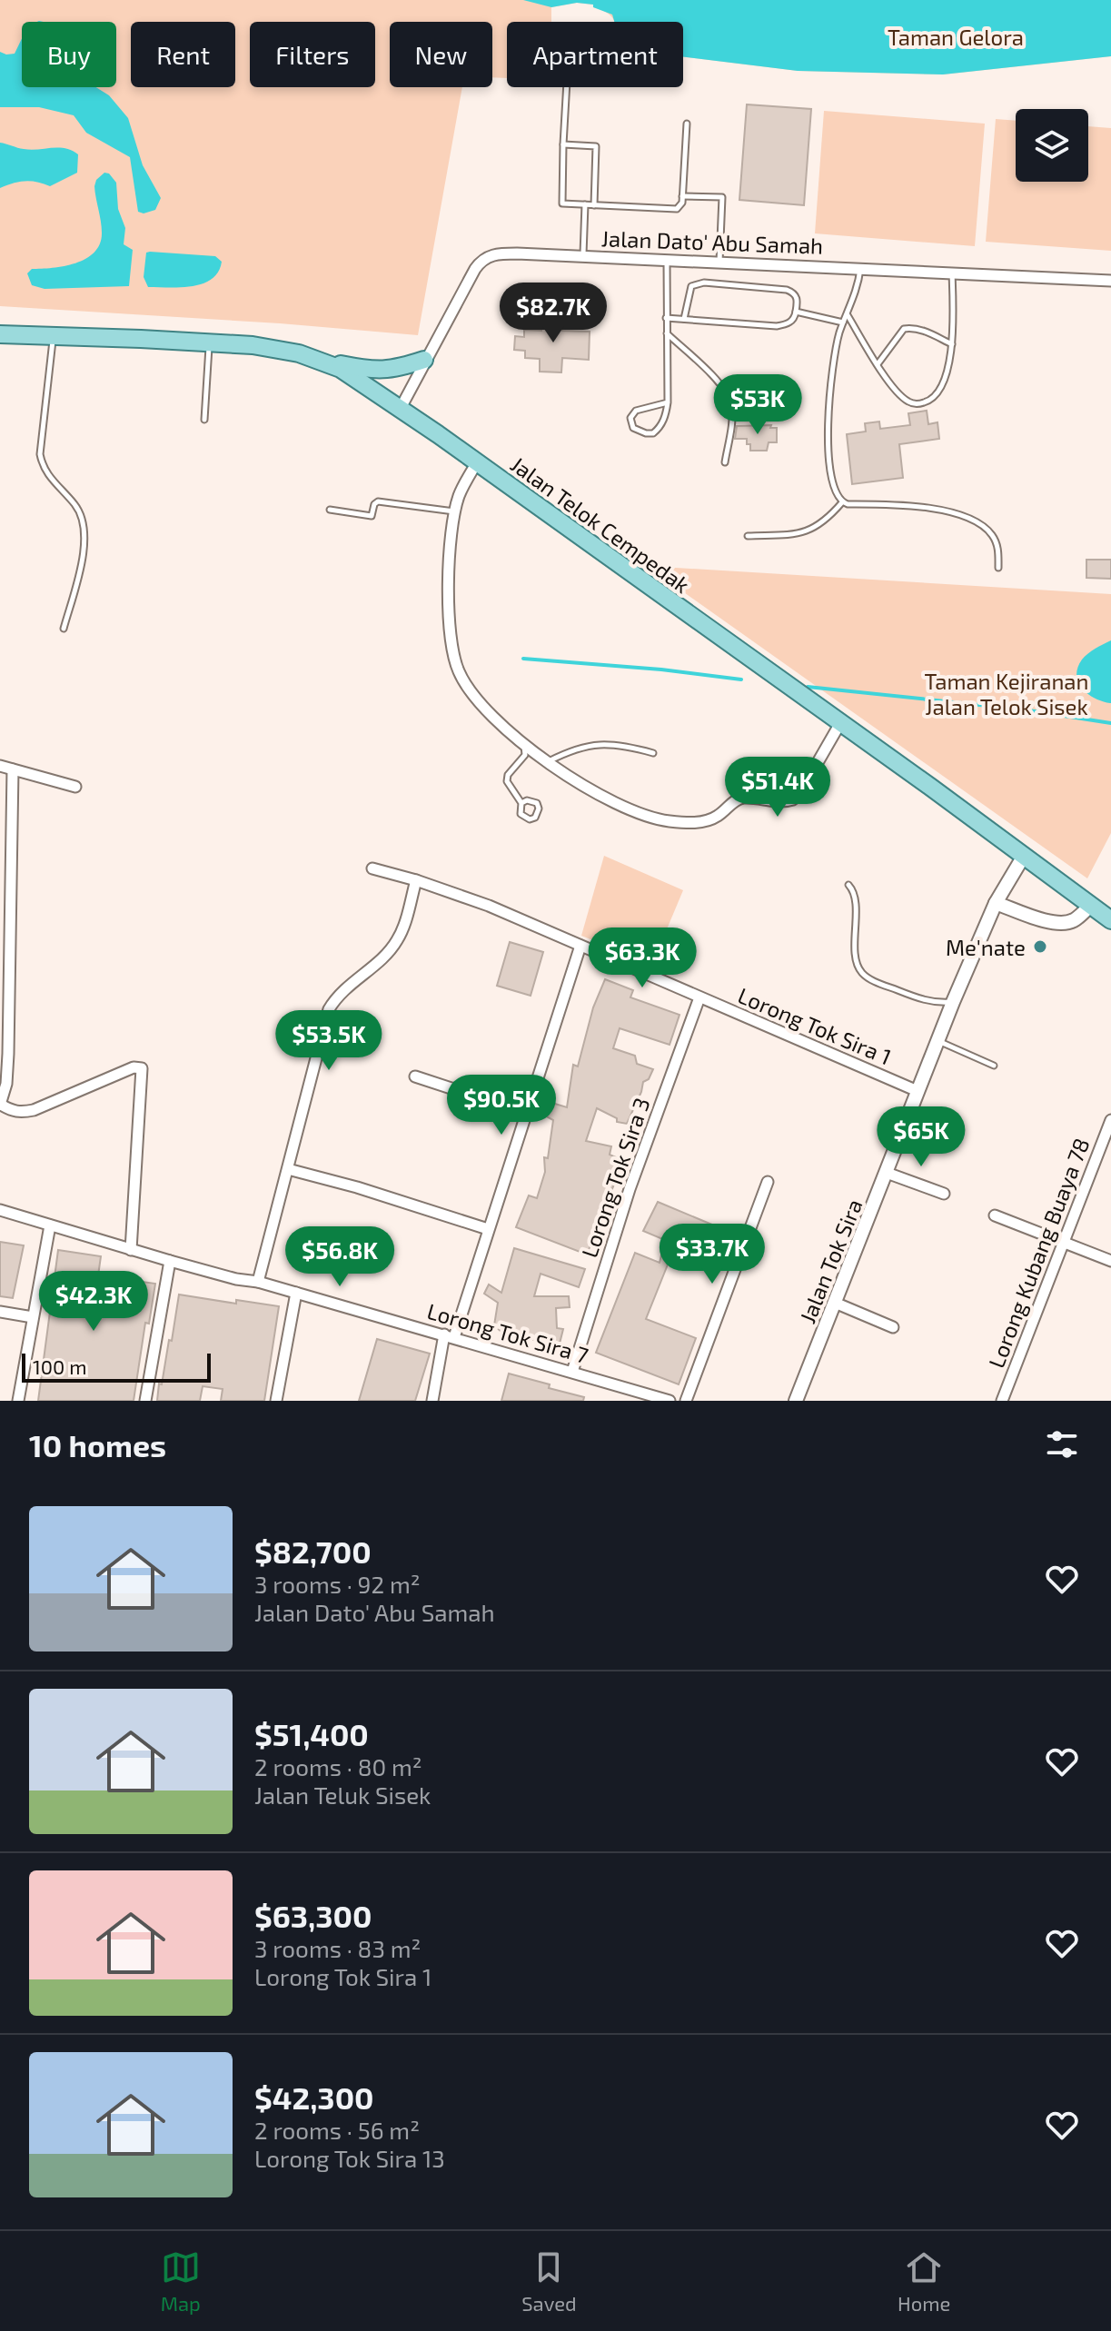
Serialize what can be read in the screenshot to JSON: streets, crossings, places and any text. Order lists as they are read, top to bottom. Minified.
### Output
{"streets":{"main road":["Jalan Telok Cempedak"],"street":["Jalan Dato' Abu Samah","Lorong Tok Sira 1","Lorong Tok Sira 3","Lorong Kubang Buaya 78","Jalan Tok Sira","Lorong Tok Sira 7"]},"crossings":[["Jalan Dato' Abu Samah","Jalan Telok Cempedak"],["Jalan Telok Cempedak","Jalan Tok Sira"],["Lorong Tok Sira 1","Lorong Tok Sira 3"],["Lorong Tok Sira 1","Jalan Tok Sira"],["Lorong Tok Sira 3","Lorong Tok Sira 7"]],"parks":["Taman Gelora","Taman Kejiranan Jalan Telok Sisek"],"places":["Me'nate"],"scale_bar":"100 m","page":{"chip":["Buy","Rent","Filters","New","Apartment"],"price":["$82.7K","$53K","$51.4K","$63.3K","$53.5K","$90.5K","$65K","$33.7K","$56.8K","$42.3K"],"scale":"100 m","heading":"10 homes","list":[{"name":"$82,700","note":"3 rooms · 92 m² · Jalan Dato' Abu Samah"},{"name":"$51,400","note":"2 rooms · 80 m² · Jalan Teluk Sisek"},{"name":"$63,300","note":"3 rooms · 83 m² · Lorong Tok Sira 1"},{"name":"$42,300","note":"2 rooms · 56 m² · Lorong Tok Sira 13"}],"tabs":["Map","Saved","Home"]}}
